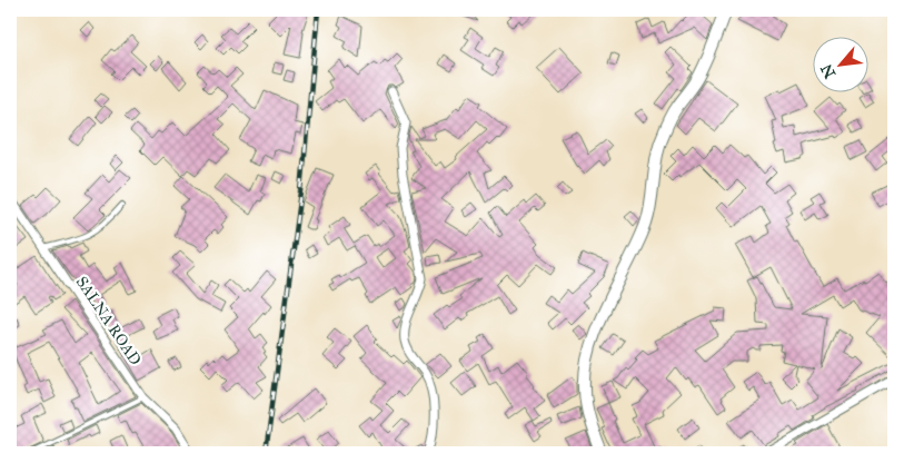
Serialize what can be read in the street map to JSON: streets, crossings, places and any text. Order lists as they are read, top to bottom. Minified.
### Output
{"streets":{"street":["SALNA ROAD"]},"north":"bottom left"}
